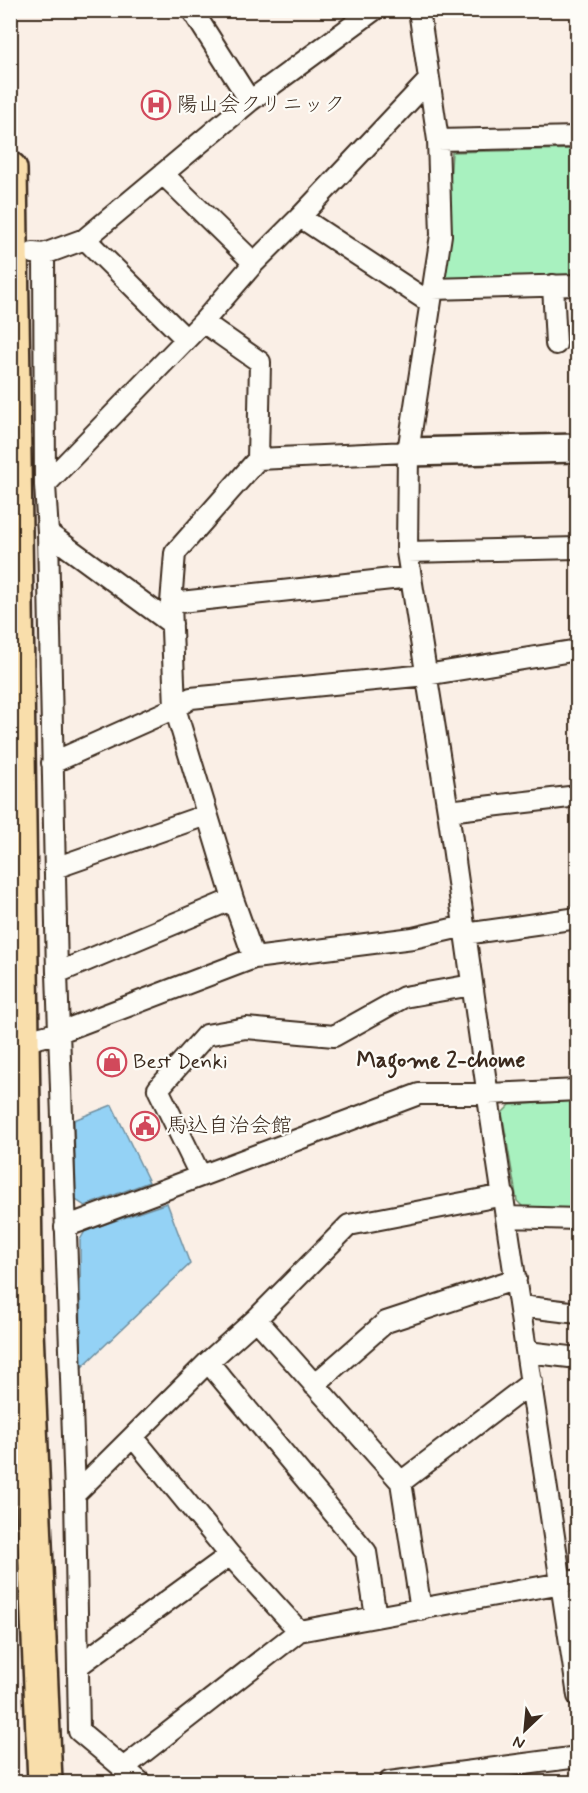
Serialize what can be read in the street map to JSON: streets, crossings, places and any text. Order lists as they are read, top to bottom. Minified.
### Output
{"districts":["Magome 2-chome"],"places":{"hospital":["陽山会クリニック"],"shop":["Best Denki"],"public building":["馬込自治会館"]},"north":"bottom left"}
